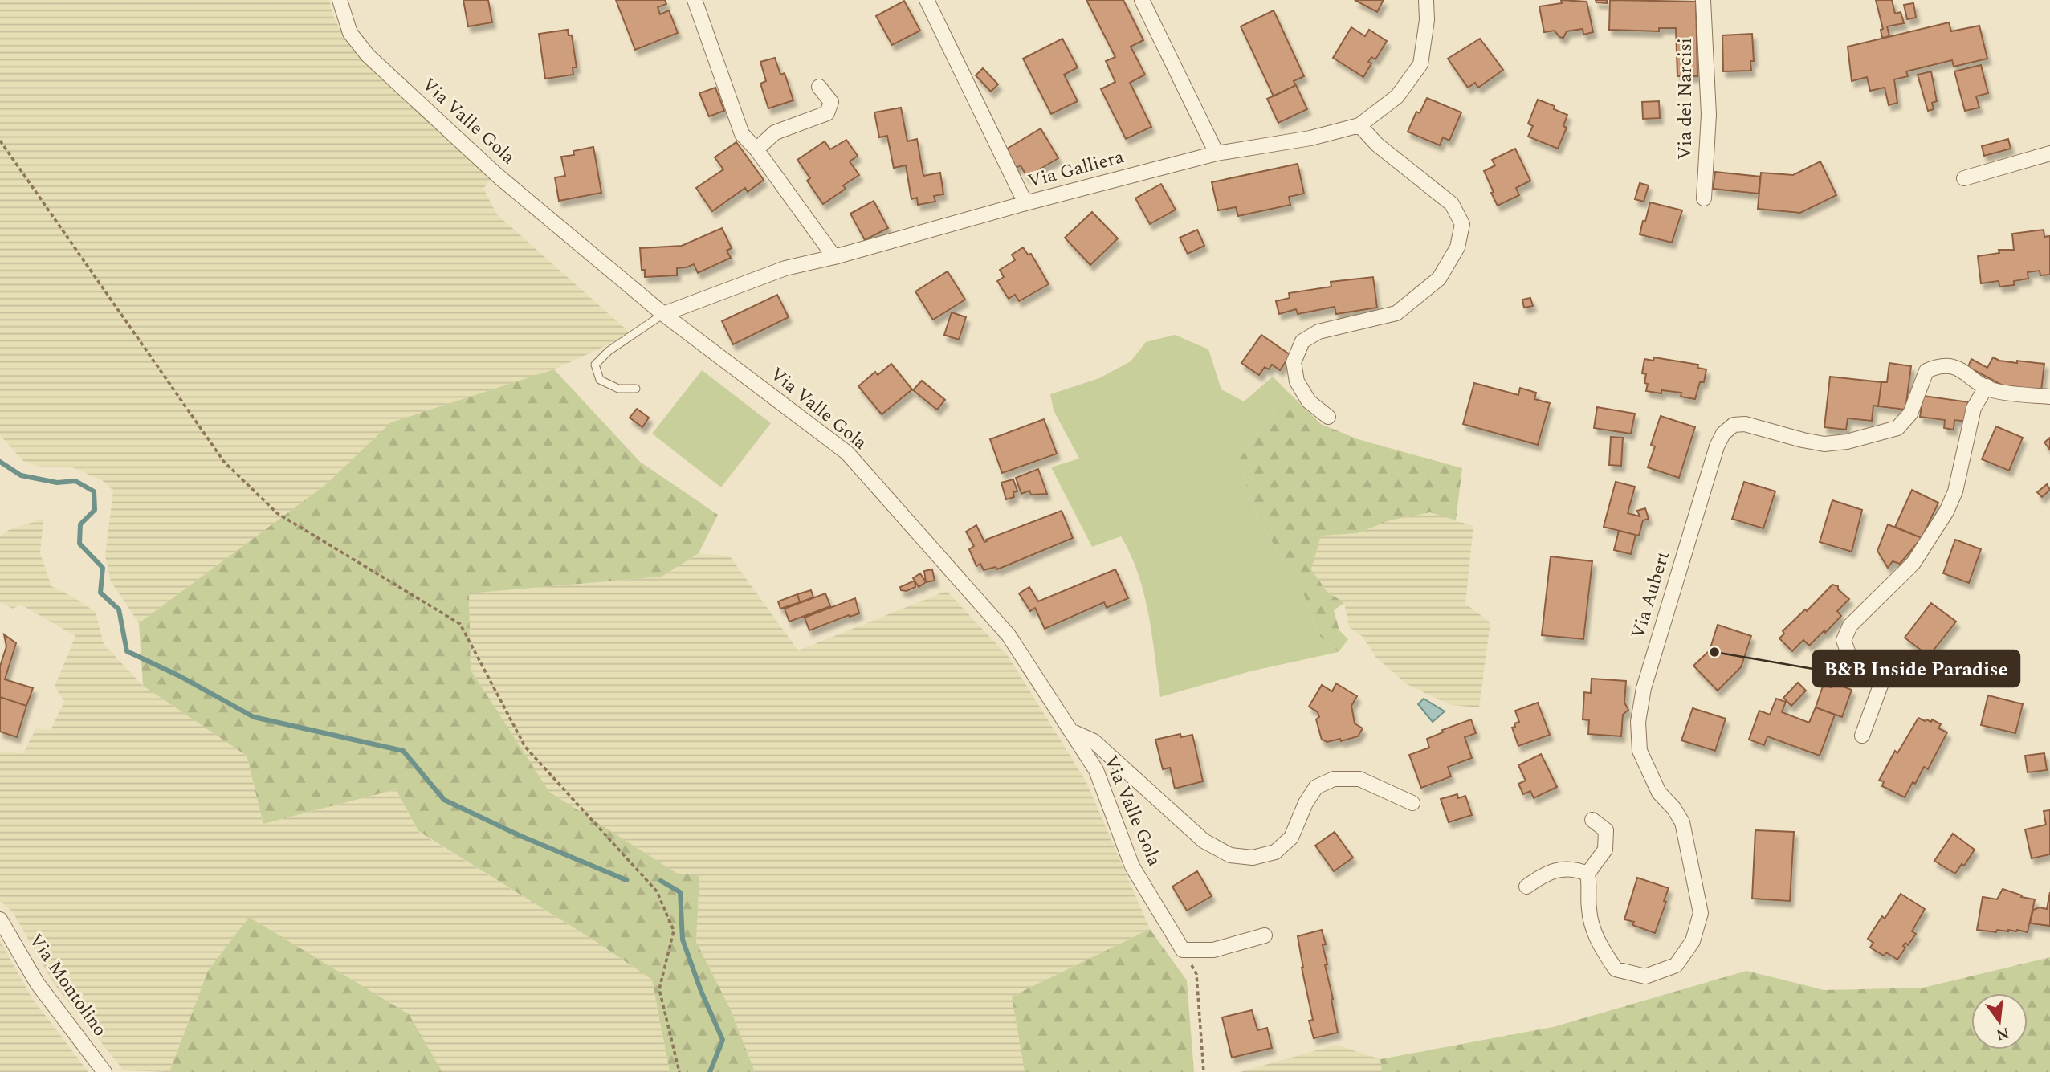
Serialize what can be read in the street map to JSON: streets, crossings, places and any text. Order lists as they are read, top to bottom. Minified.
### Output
{"streets":{"street":["Via dei Narcisi","Via Valle Gola","Via Galliera","Via Aubert","Via Montolino"]},"crossings":[["Via Valle Gola","Via Galliera"]],"places":["B&B Inside Paradise"],"north":"bottom"}
